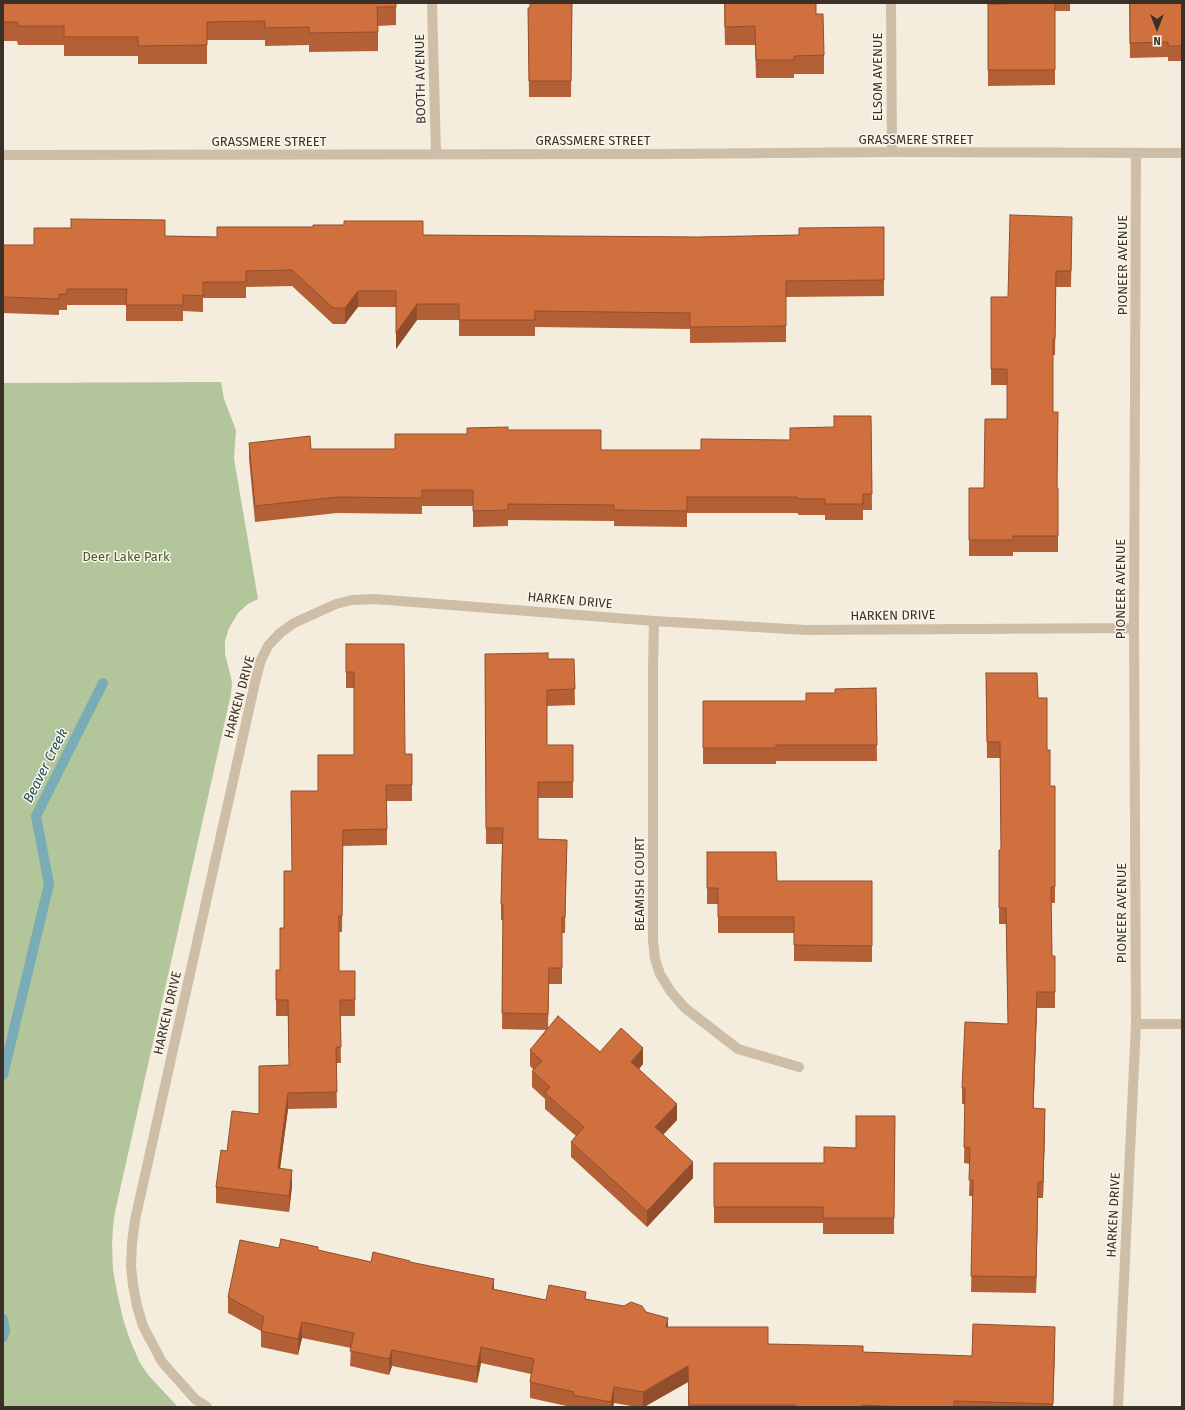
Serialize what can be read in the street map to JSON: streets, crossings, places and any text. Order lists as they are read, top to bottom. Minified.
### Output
{"streets":{"street":["ELSOM AVENUE","BOOTH AVENUE","GRASSMERE STREET","PIONEER AVENUE","HARKEN DRIVE","BEAMISH COURT"]},"crossings":[["ELSOM AVENUE","GRASSMERE STREET"],["BOOTH AVENUE","GRASSMERE STREET"],["GRASSMERE STREET","PIONEER AVENUE"],["PIONEER AVENUE","HARKEN DRIVE"],["HARKEN DRIVE","BEAMISH COURT"]],"water":["Beaver Creek"],"parks":["Deer Lake Park"],"north":"bottom"}
